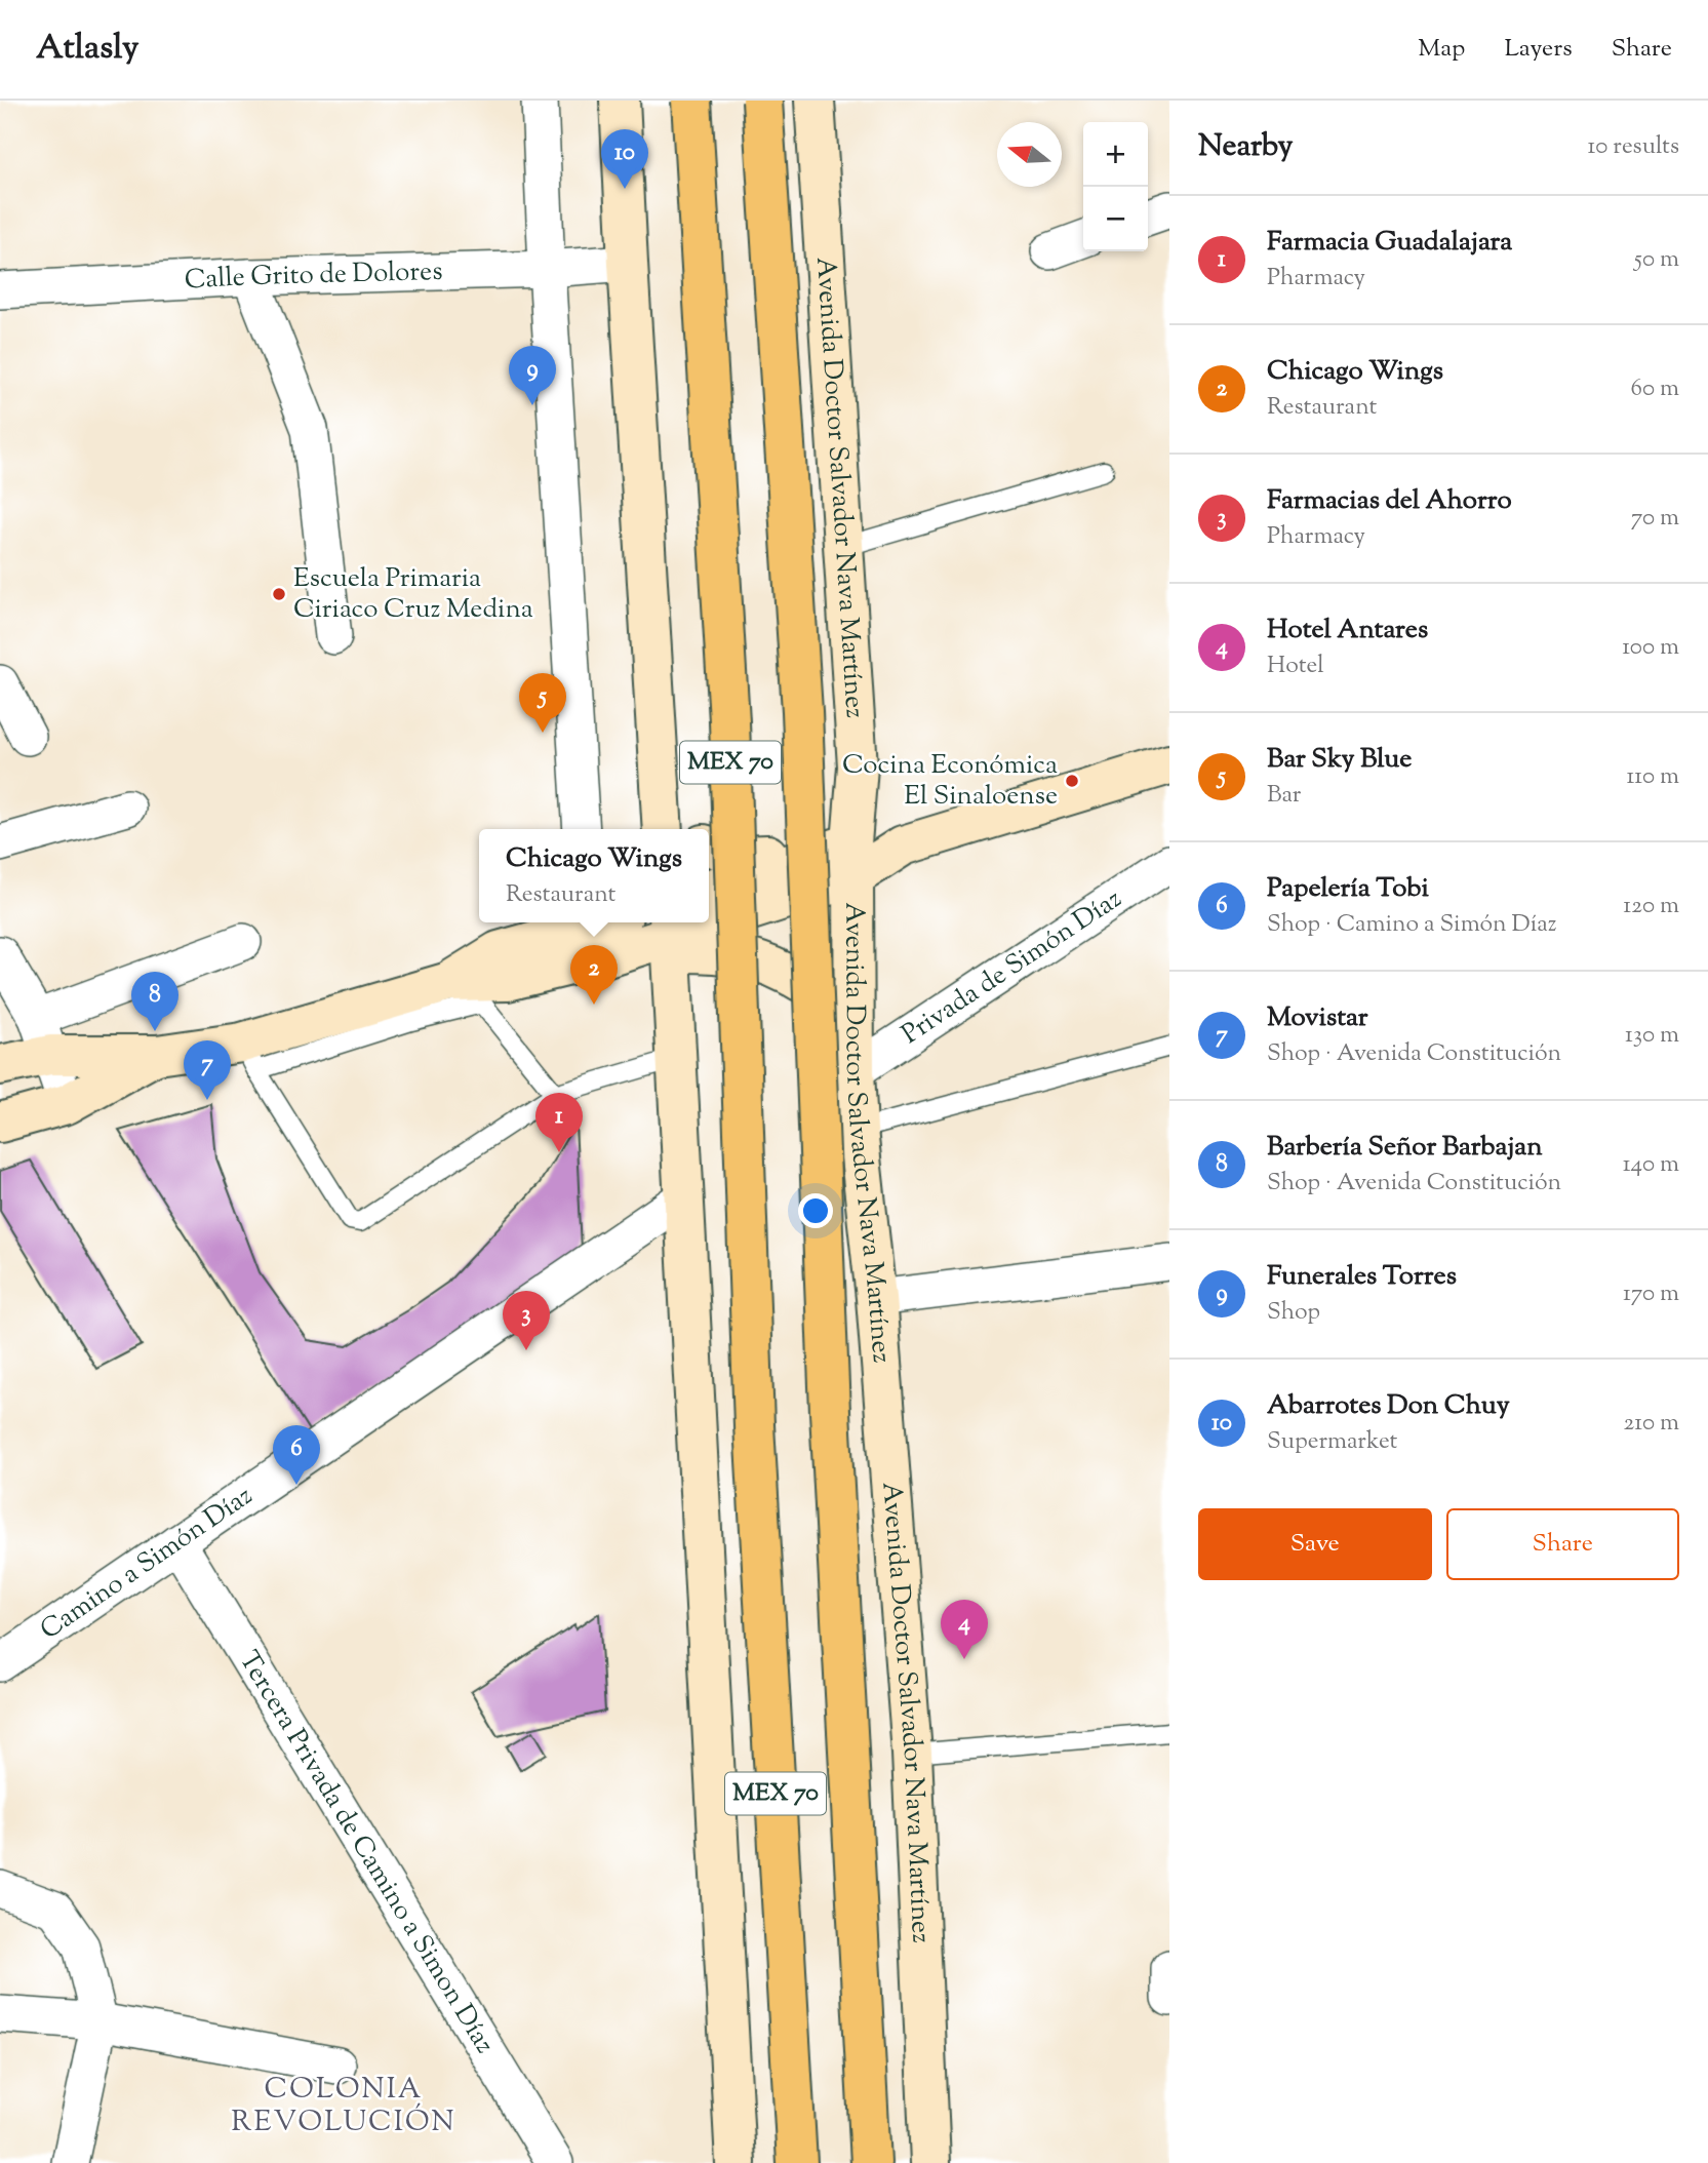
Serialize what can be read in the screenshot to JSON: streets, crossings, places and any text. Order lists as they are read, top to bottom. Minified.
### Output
{"streets":{"highway":["Avenida Doctor Salvador Nava Martínez","MEX 70"],"street":["Calle Grito de Dolores","Privada de Simón Díaz","Camino a Simón Díaz","Tercera Privada de Camino a Simon Díaz"]},"crossings":[["Avenida Doctor Salvador Nava Martínez","Privada de Simón Díaz"],["Camino a Simón Díaz","Tercera Privada de Camino a Simon Díaz"]],"districts":["COLONIA REVOLUCIÓN"],"places":["Escuela Primaria Ciriaco Cruz Medina","Cocina Económica El Sinaloense"],"north":"left","page":{"header":"Atlasly","nav":["Map","Layers","Share"],"heading":["Nearby","10 results"],"map_buttons":["+","−"],"pins":["10","9","5","2","8","7","1","3","6","4"],"list":[{"mark":"1","name":"Farmacia Guadalajara","note":"Pharmacy","value":"50 m"},{"mark":"2","name":"Chicago Wings","note":"Restaurant","value":"60 m"},{"mark":"3","name":"Farmacias del Ahorro","note":"Pharmacy","value":"70 m"},{"mark":"4","name":"Hotel Antares","note":"Hotel","value":"100 m"},{"mark":"5","name":"Bar Sky Blue","note":"Bar","value":"110 m"},{"mark":"6","name":"Papelería Tobi","note":"Shop · Camino a Simón Díaz","value":"120 m"},{"mark":"7","name":"Movistar","note":"Shop · Avenida Constitución","value":"130 m"},{"mark":"8","name":"Barbería Señor Barbajan","note":"Shop · Avenida Constitución","value":"140 m"},{"mark":"9","name":"Funerales Torres","note":"Shop","value":"170 m"},{"mark":"10","name":"Abarrotes Don Chuy","note":"Supermarket","value":"210 m"}],"popup":["Chicago Wings","Restaurant"],"buttons":["Save","Share"]}}
